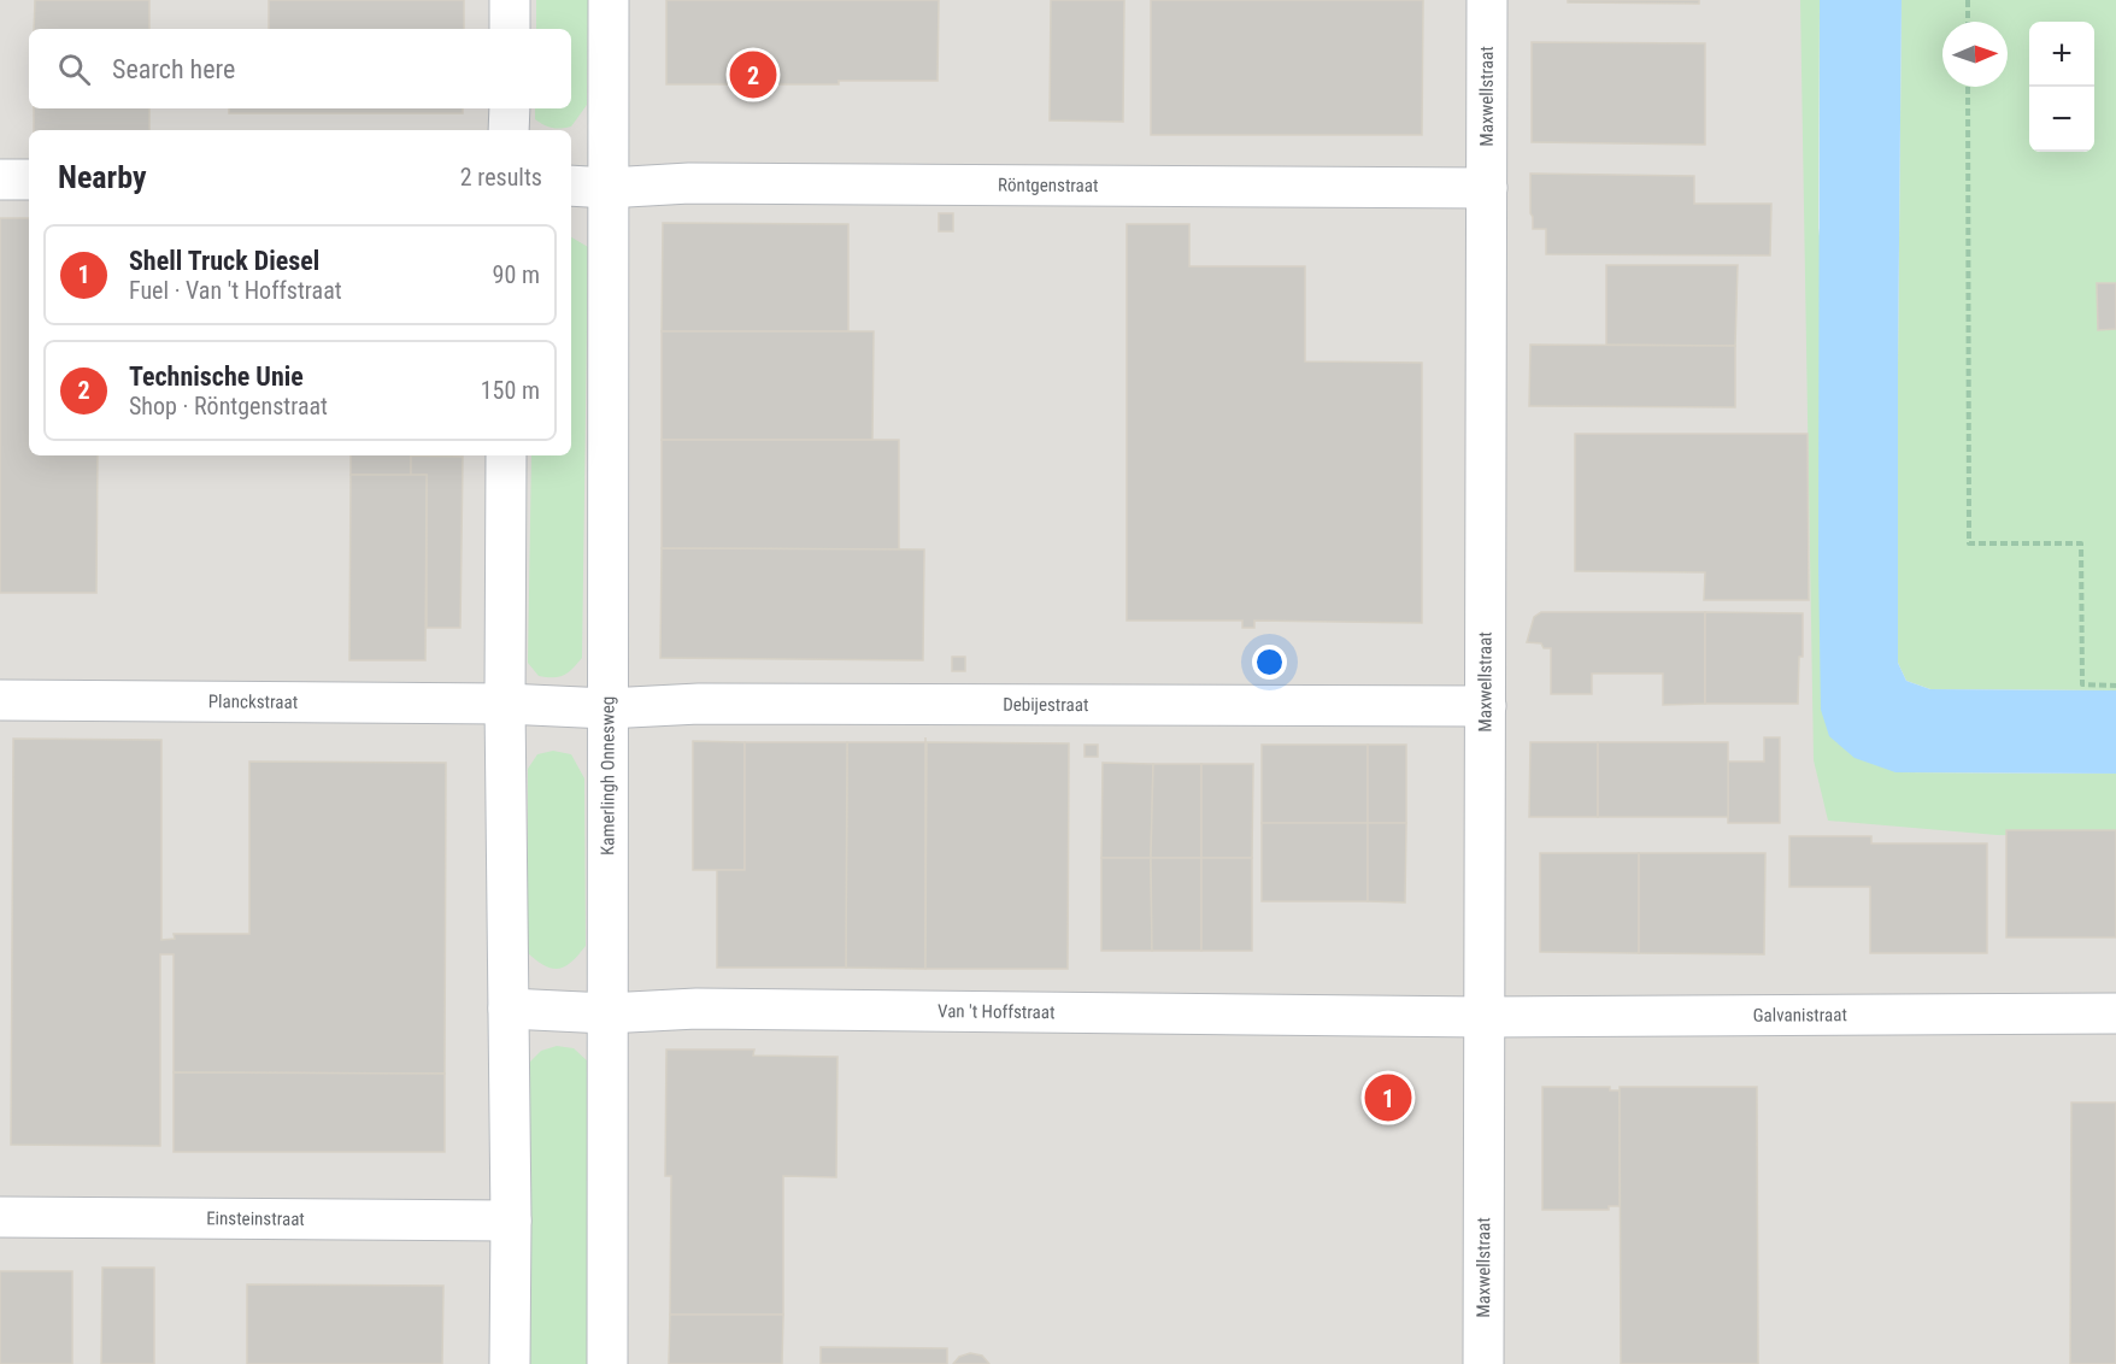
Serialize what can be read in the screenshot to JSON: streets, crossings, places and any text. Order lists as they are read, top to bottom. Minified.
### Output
{"streets":{"street":["Maxwellstraat","Röntgenstraat","Planckstraat","Debijestraat","Kamerlingh Onnesweg","Van 't Hoffstraat","Galvanistraat","Einsteinstraat"]},"crossings":[["Maxwellstraat","Röntgenstraat"],["Maxwellstraat","Debijestraat"],["Maxwellstraat","Van 't Hoffstraat"],["Maxwellstraat","Galvanistraat"],["Röntgenstraat","Kamerlingh Onnesweg"],["Planckstraat","Debijestraat"],["Planckstraat","Kamerlingh Onnesweg"],["Debijestraat","Kamerlingh Onnesweg"],["Kamerlingh Onnesweg","Van 't Hoffstraat"],["Van 't Hoffstraat","Galvanistraat"]],"north":"right","page":{"map_buttons":["+","−"],"search":"Search here","pins":["2","1"],"heading":["Nearby","2 results"],"list":[{"mark":"1","name":"Shell Truck Diesel","note":"Fuel · Van 't Hoffstraat","value":"90 m"},{"mark":"2","name":"Technische Unie","note":"Shop · Röntgenstraat","value":"150 m"}]}}
